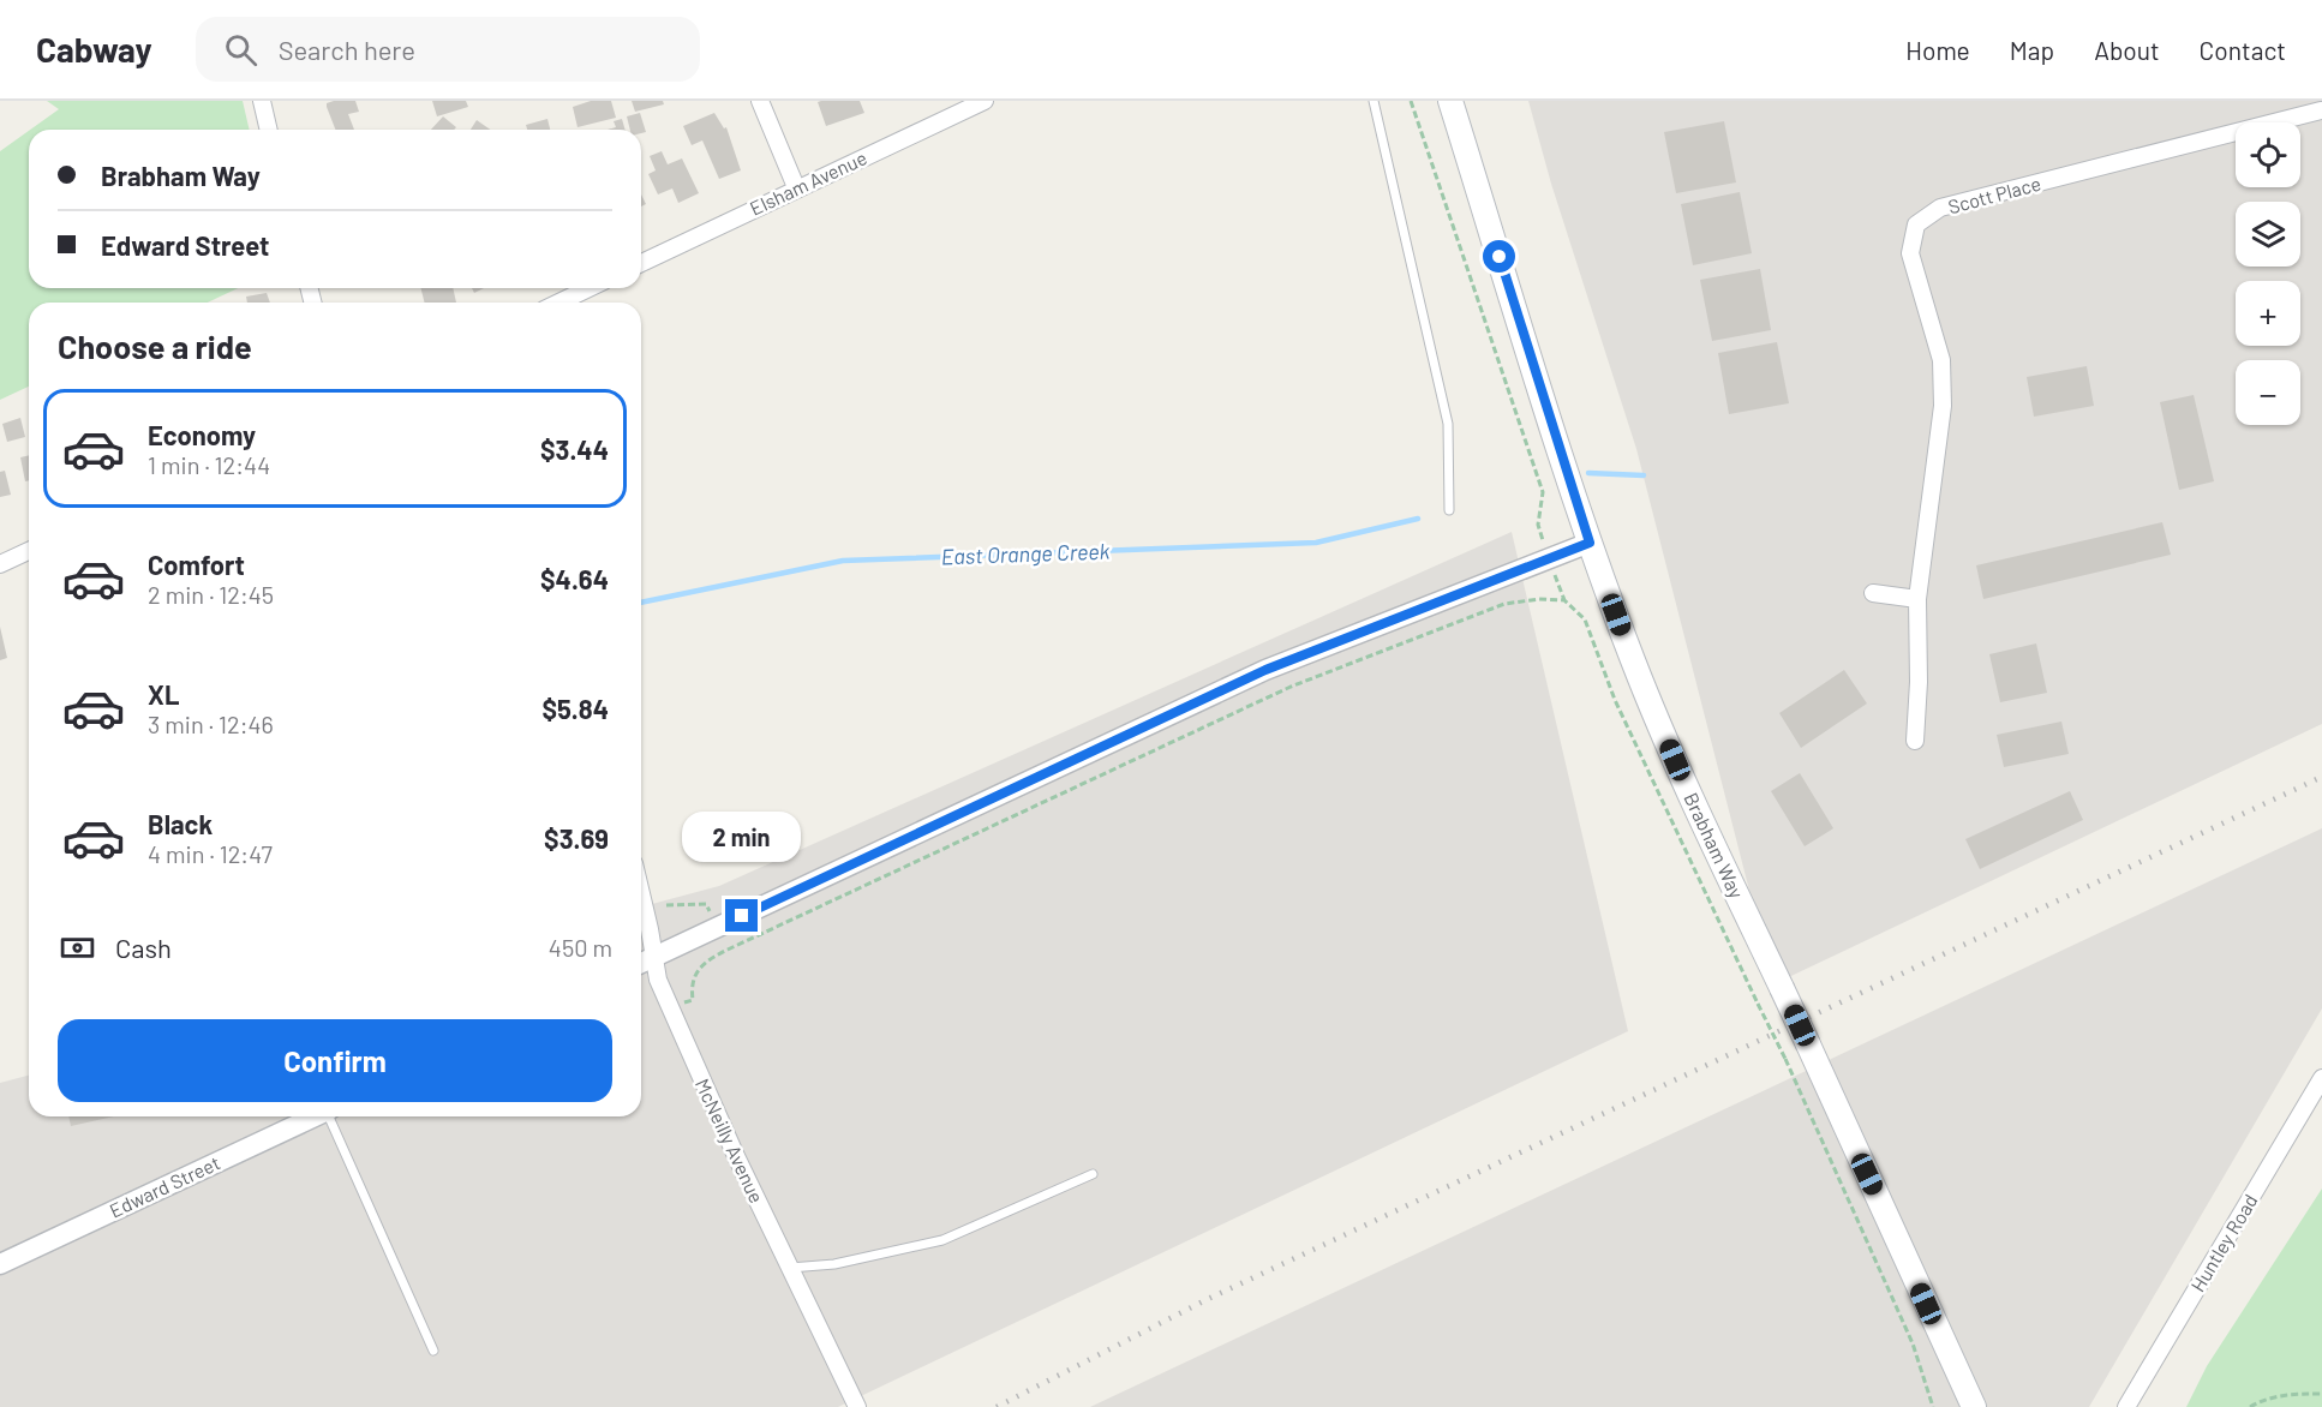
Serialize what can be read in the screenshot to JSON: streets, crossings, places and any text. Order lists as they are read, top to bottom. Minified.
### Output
{"streets":{"main road":["Brabham Way"],"street":["Elsham Avenue","Scott Place","McNeilly Avenue","Edward Street","Huntley Road"]},"water":["East Orange Creek"],"page":{"header":"Cabway","search":"Search here","nav":["Home","Map","About","Contact"],"map_buttons":["+","−"],"banner":["Brabham Way","Edward Street"],"heading":"Choose a ride","list":[{"name":"Economy","note":"1 min · 12:44","value":"$3.44"},{"name":"Comfort","note":"2 min · 12:45","value":"$4.64"},{"name":"XL","note":"3 min · 12:46","value":"$5.84"},{"name":"Black","note":"4 min · 12:47","value":"$3.69"}],"bubble":"2 min","pay":["Cash","450 m"],"buttons":"Confirm"}}
